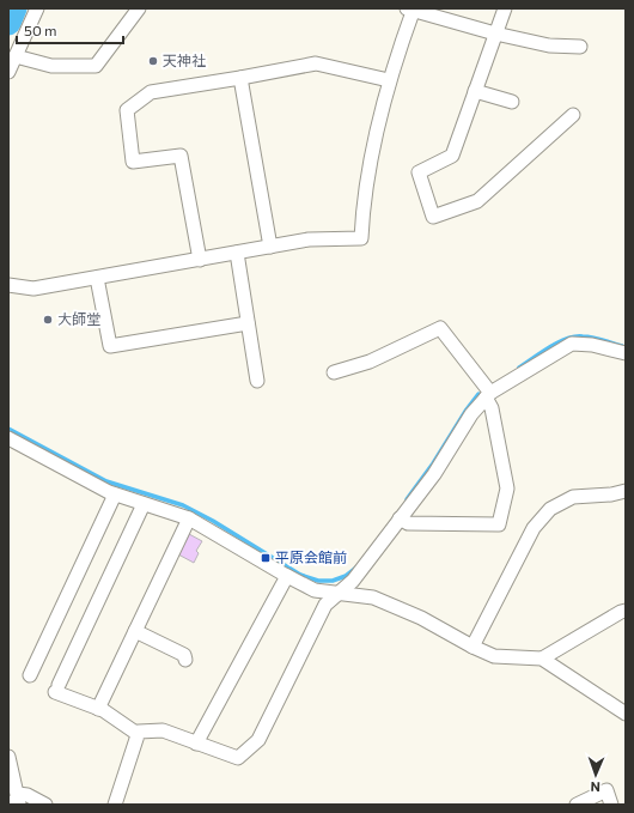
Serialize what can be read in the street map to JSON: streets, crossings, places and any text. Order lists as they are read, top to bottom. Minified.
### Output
{"places":{"other":["天神社","大師堂"],"transit":["平原会館前"]},"scale_bar":"50 m","north":"bottom"}
